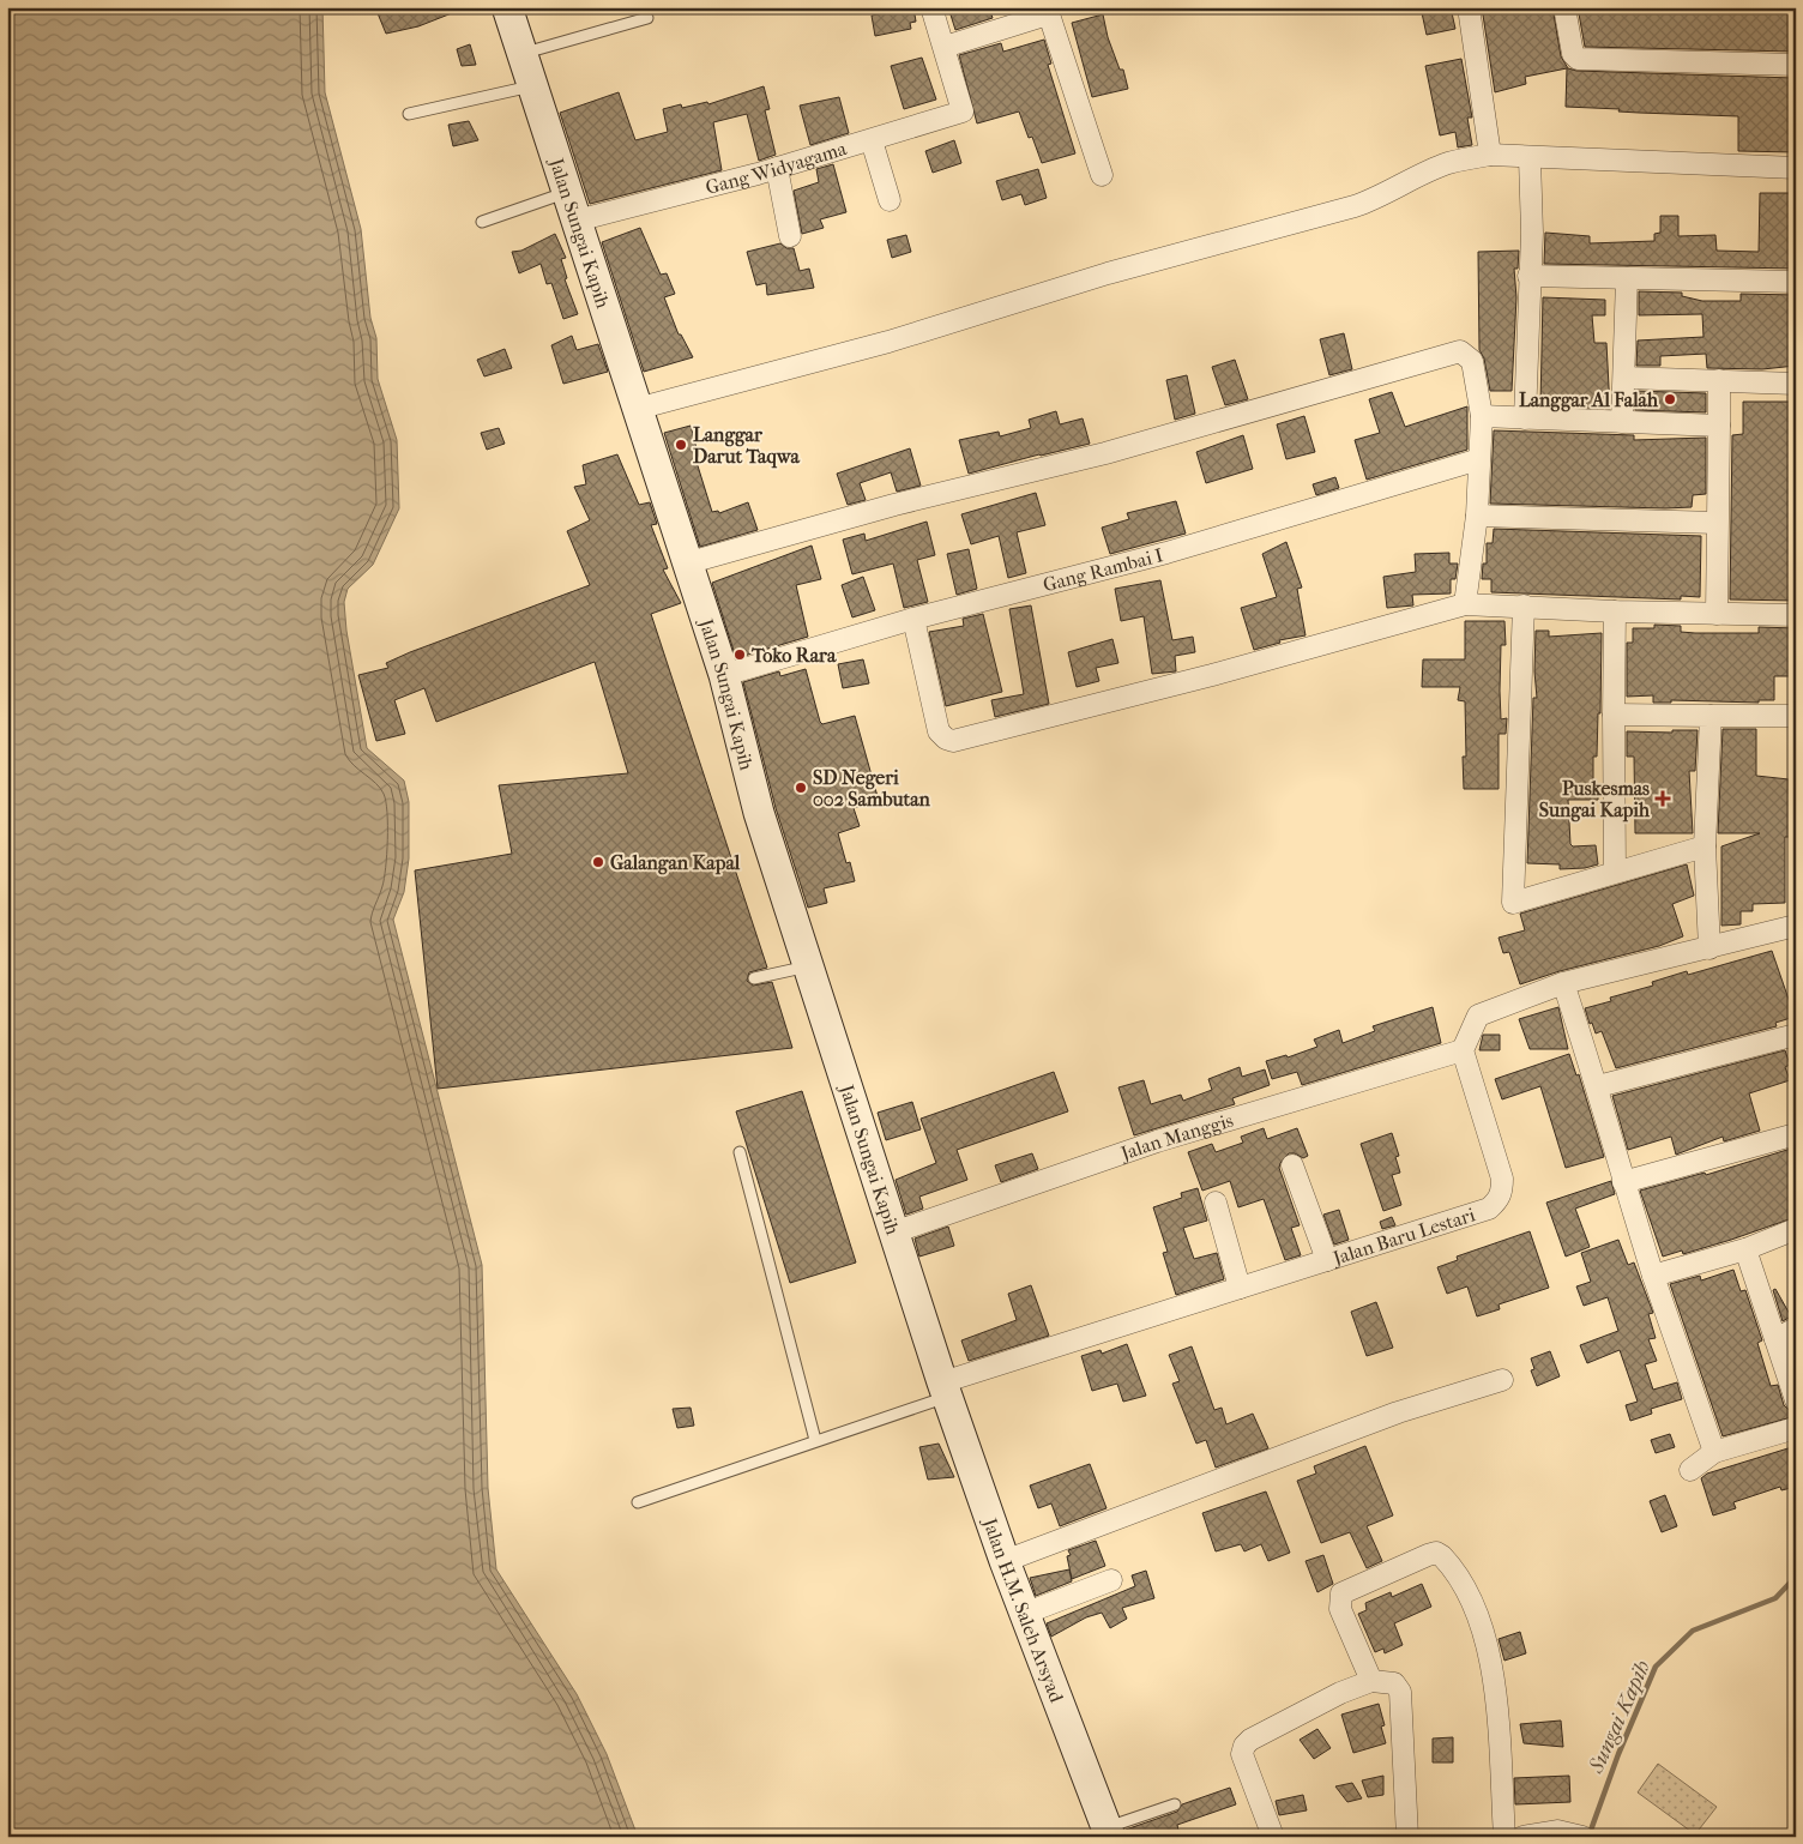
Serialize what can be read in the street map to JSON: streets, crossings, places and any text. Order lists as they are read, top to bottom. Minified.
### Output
{"streets":{"street":["Gang Widyagama","Jalan Sungai Kapih","Gang Rambai I","Jalan Manggis","Jalan Baru Lestari","Jalan H.M. Saleh Arsyad"]},"crossings":[["Gang Widyagama","Jalan Sungai Kapih"],["Jalan Sungai Kapih","Gang Rambai I"],["Jalan Sungai Kapih","Jalan Manggis"],["Jalan Sungai Kapih","Jalan Baru Lestari"],["Jalan Sungai Kapih","Jalan H.M. Saleh Arsyad"],["Jalan Manggis","Jalan Baru Lestari"],["Jalan Baru Lestari","Jalan H.M. Saleh Arsyad"]],"water":["Sungai Kapih"],"places":{"other":["Langgar Al Falah","Langgar Darut Taqwa","Toko Rara","SD Negeri 002 Sambutan","Galangan Kapal"],"health":["Puskesmas Sungai Kapih"]}}
